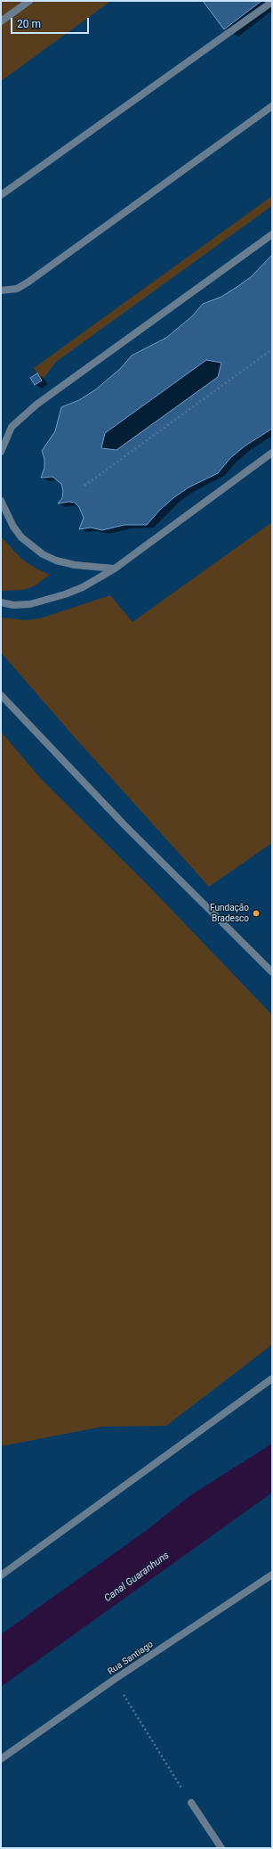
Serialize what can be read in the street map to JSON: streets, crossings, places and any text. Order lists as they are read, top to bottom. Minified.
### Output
{"streets":{"street":["Rua Santiago"]},"water":["Canal Guaranhuns"],"places":["Fundação Bradesco"],"scale_bar":"20 m"}
